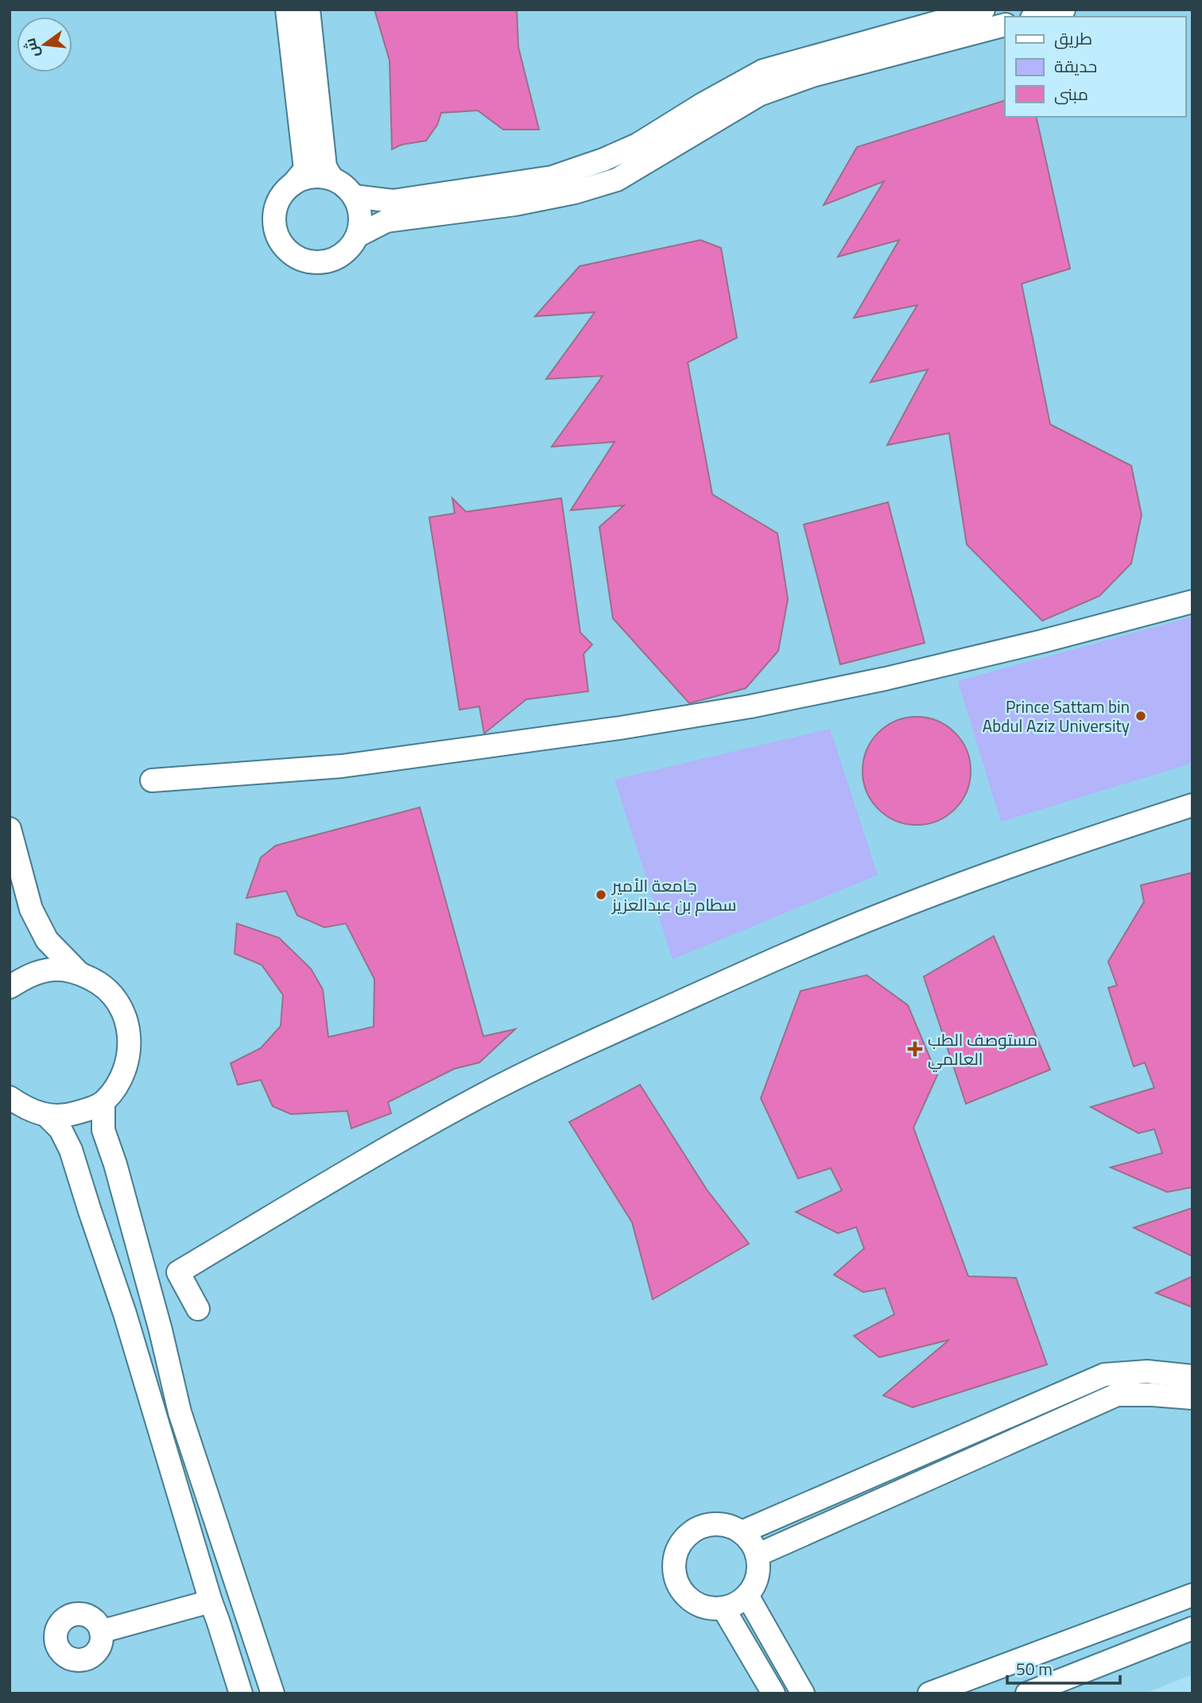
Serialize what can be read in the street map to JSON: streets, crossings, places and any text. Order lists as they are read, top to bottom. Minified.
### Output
{"places":{"other":["Prince Sattam bin Abdul Aziz University","جامعة الأمير سطام بن عبدالعزيز"],"health":["مستوصف الطب العالمي"]},"legend":["طريق","حديقة","مبنى"],"scale_bar":"50 m","north":"left"}
